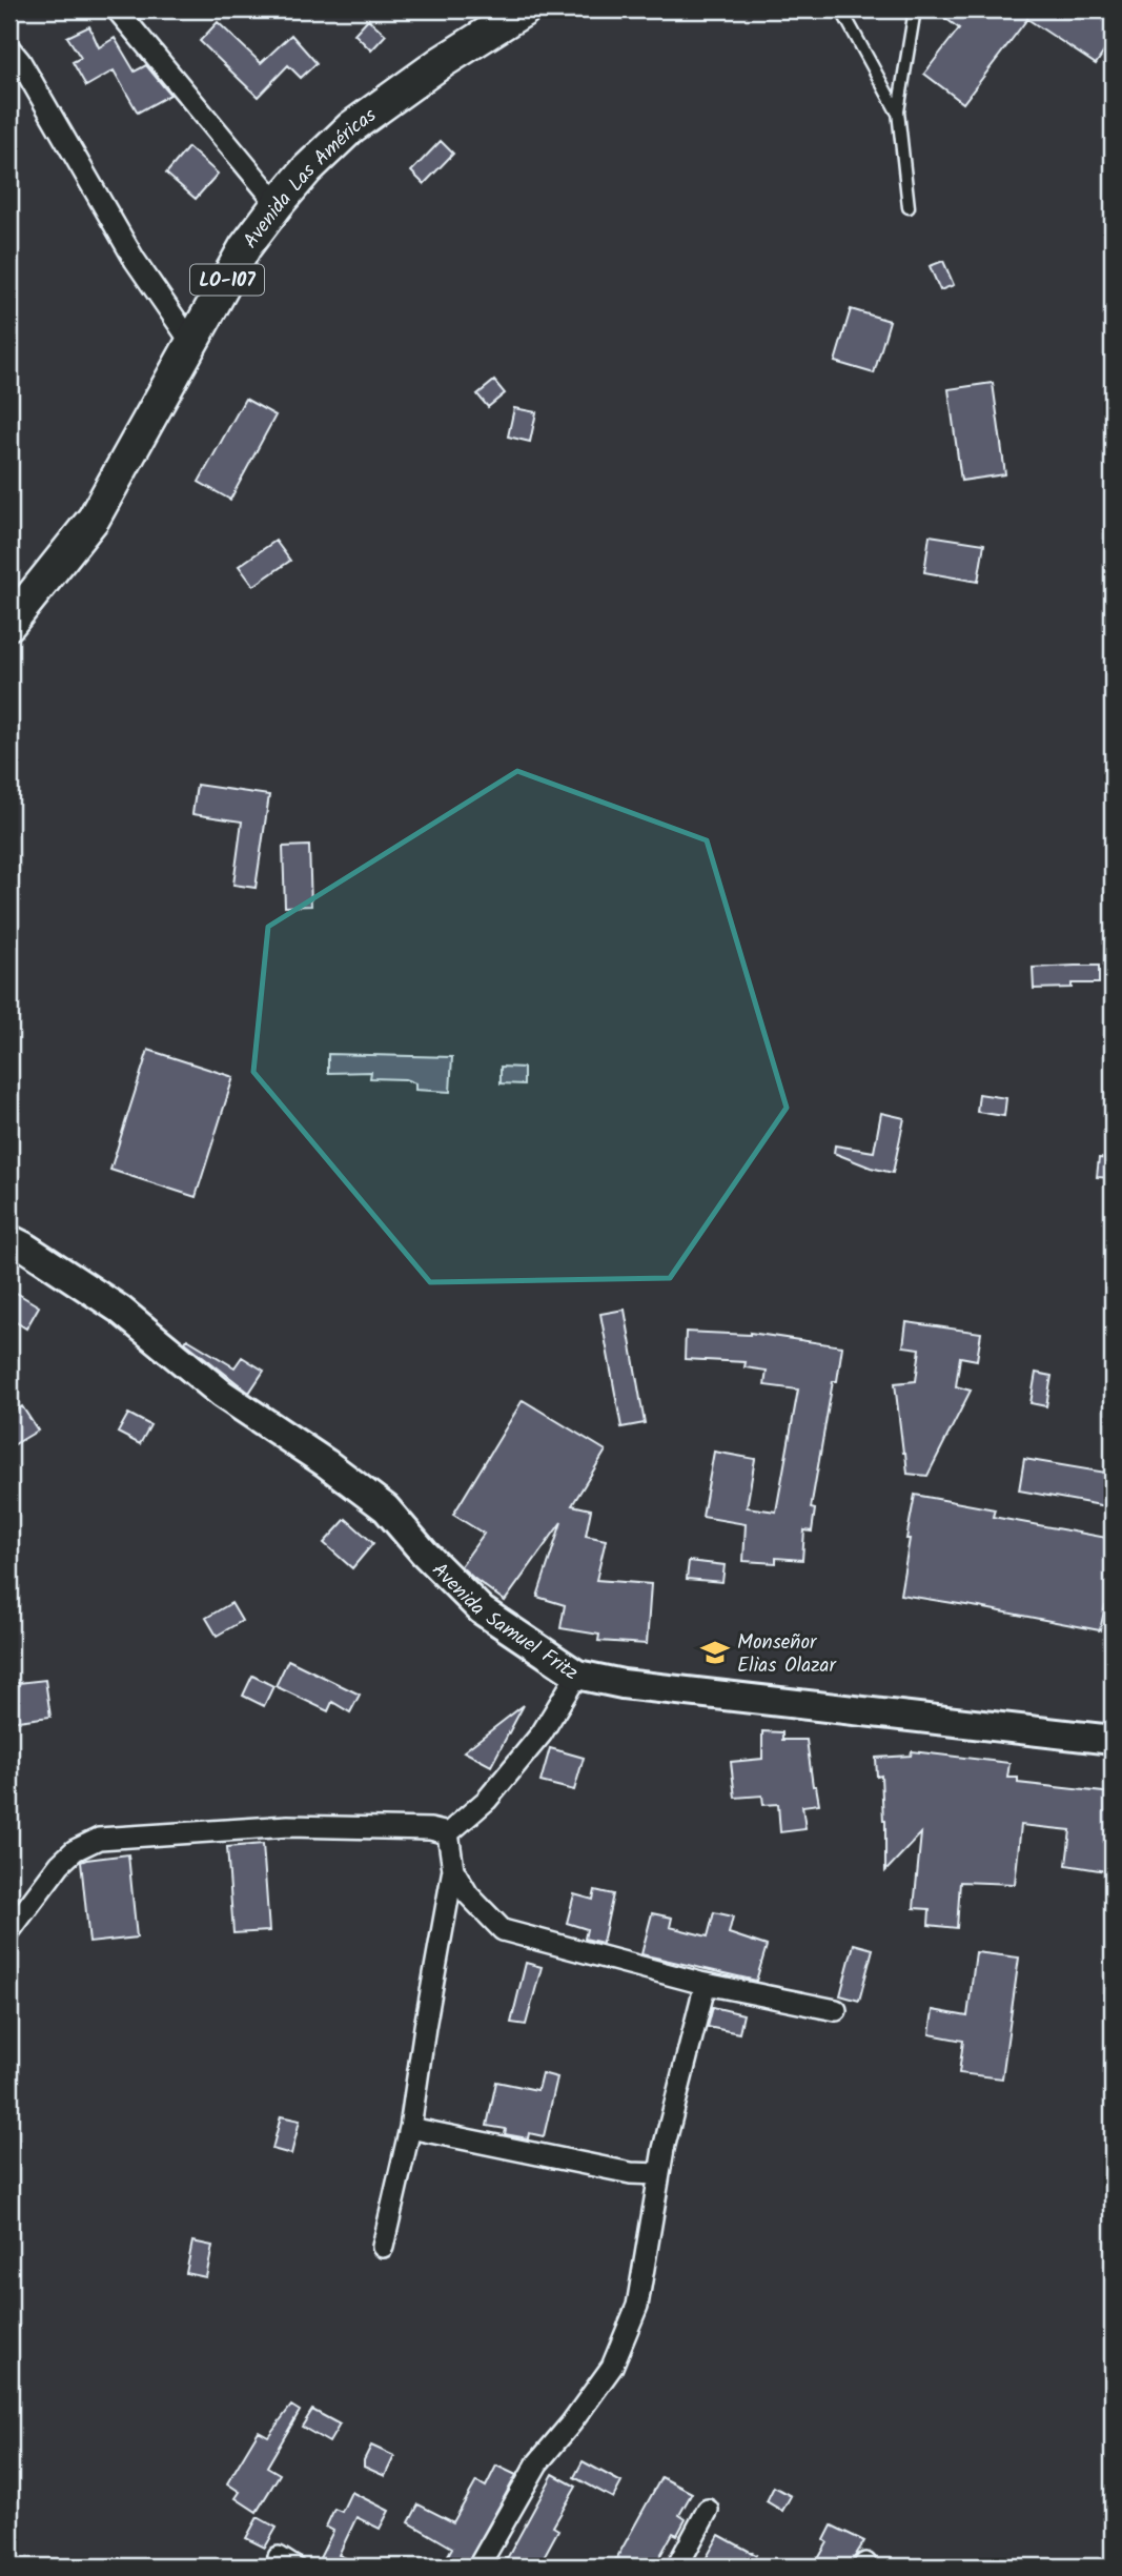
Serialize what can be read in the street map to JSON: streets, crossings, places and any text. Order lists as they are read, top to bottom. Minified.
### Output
{"streets":{"main road":["Avenida Las Américas","LO-107"],"street":["Avenida Samuel Fritz"]},"places":{"school or university":["Monseñor Elias Olazar"]}}
